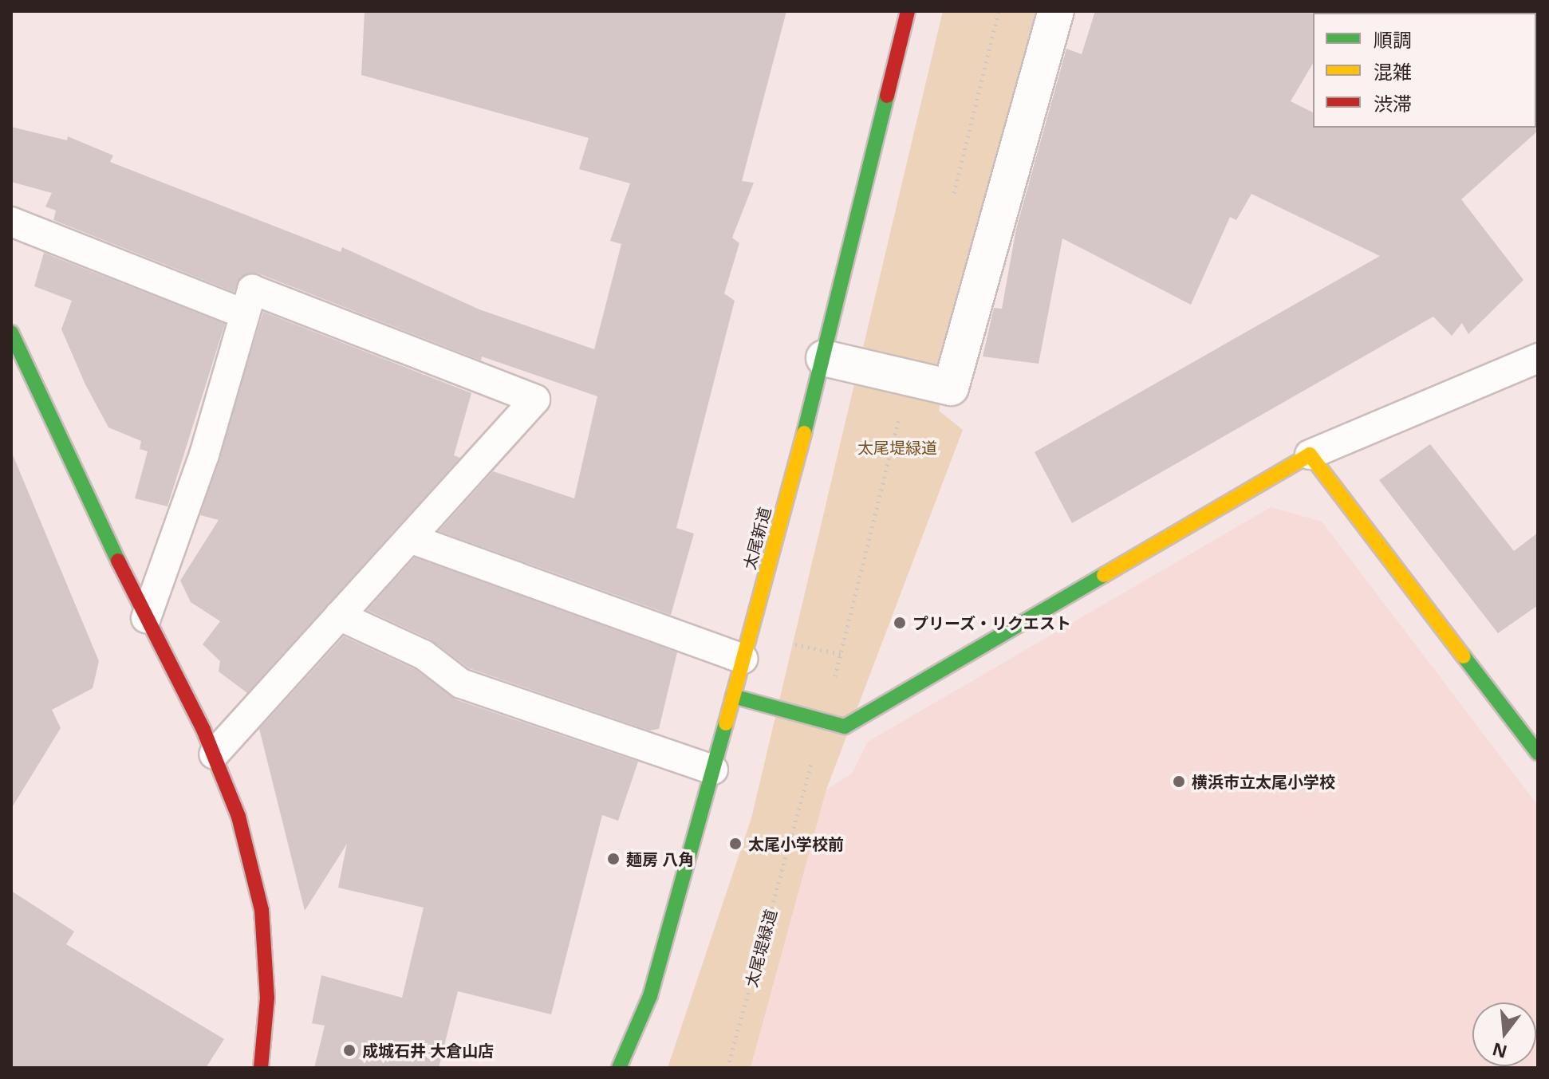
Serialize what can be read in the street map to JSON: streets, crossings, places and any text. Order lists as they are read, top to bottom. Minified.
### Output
{"streets":{"street":["太尾新道"],"path":["太尾堤緑道"]},"parks":["太尾堤緑道"],"places":["プリーズ・リクエスト","横浜市立太尾小学校","太尾小学校前","麺房 八角","成城石井 大倉山店"],"legend":["順調","混雑","渋滞"],"north":"bottom"}
